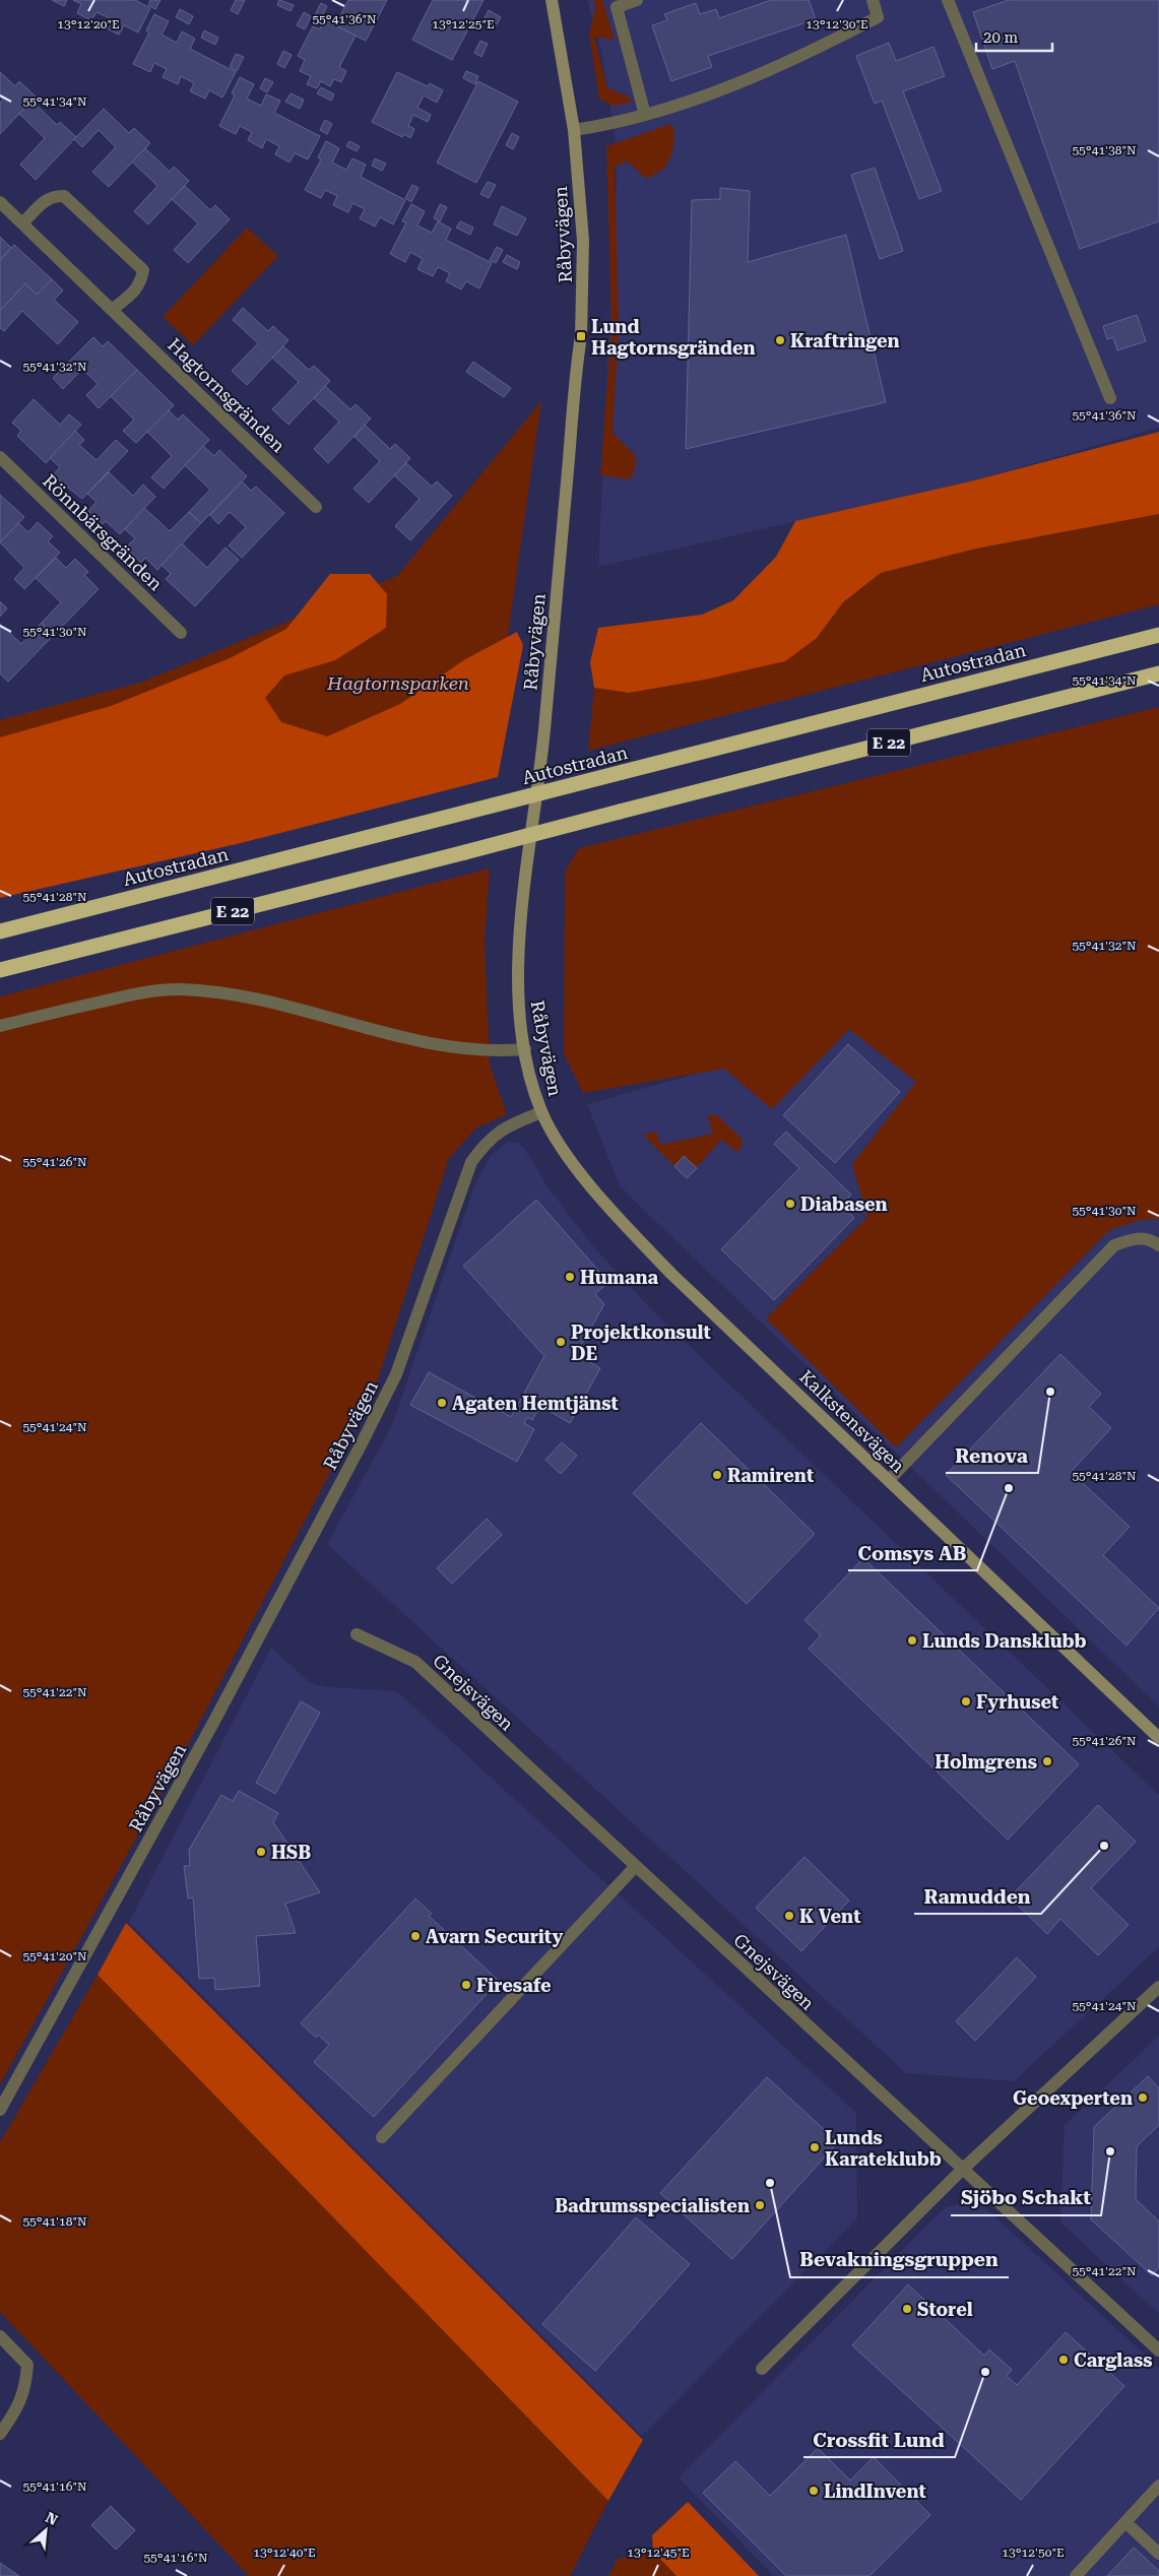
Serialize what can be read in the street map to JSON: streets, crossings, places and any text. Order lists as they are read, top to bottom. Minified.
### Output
{"streets":{"highway":["Autostradan","E 22"],"street":["Råbyvägen","Hagtornsgränden","Rönnbärsgränden","Kalkstensvägen","Gnejsvägen"]},"crossings":[["Råbyvägen","Kalkstensvägen"]],"parks":["Hagtornsparken"],"places":{"transit":["Lund Hagtornsgränden"],"other":["Kraftringen","Diabasen","Humana","Projektkonsult DE","Renova","Agaten Hemtjänst","Ramirent","Comsys AB","Lunds Dansklubb","Fyrhuset","Holmgrens","Ramudden","HSB","K Vent","Avarn Security","Firesafe","Geoexperten","Lunds Karateklubb","Sjöbo Schakt","Bevakningsgruppen","Badrumsspecialisten","Storel","Carglass","Crossfit Lund","LindInvent"]},"scale_bar":"20 m","north":"top right","coordinates":["55°41'36\"N","13°12'20\"E","13°12'25\"E","13°12'30\"E","55°41'34\"N","55°41'38\"N","55°41'32\"N","55°41'30\"N","55°41'28\"N","55°41'26\"N","55°41'24\"N","55°41'22\"N","55°41'20\"N","55°41'18\"N","55°41'16\"N","13°12'40\"E","13°12'45\"E","13°12'50\"E"]}
